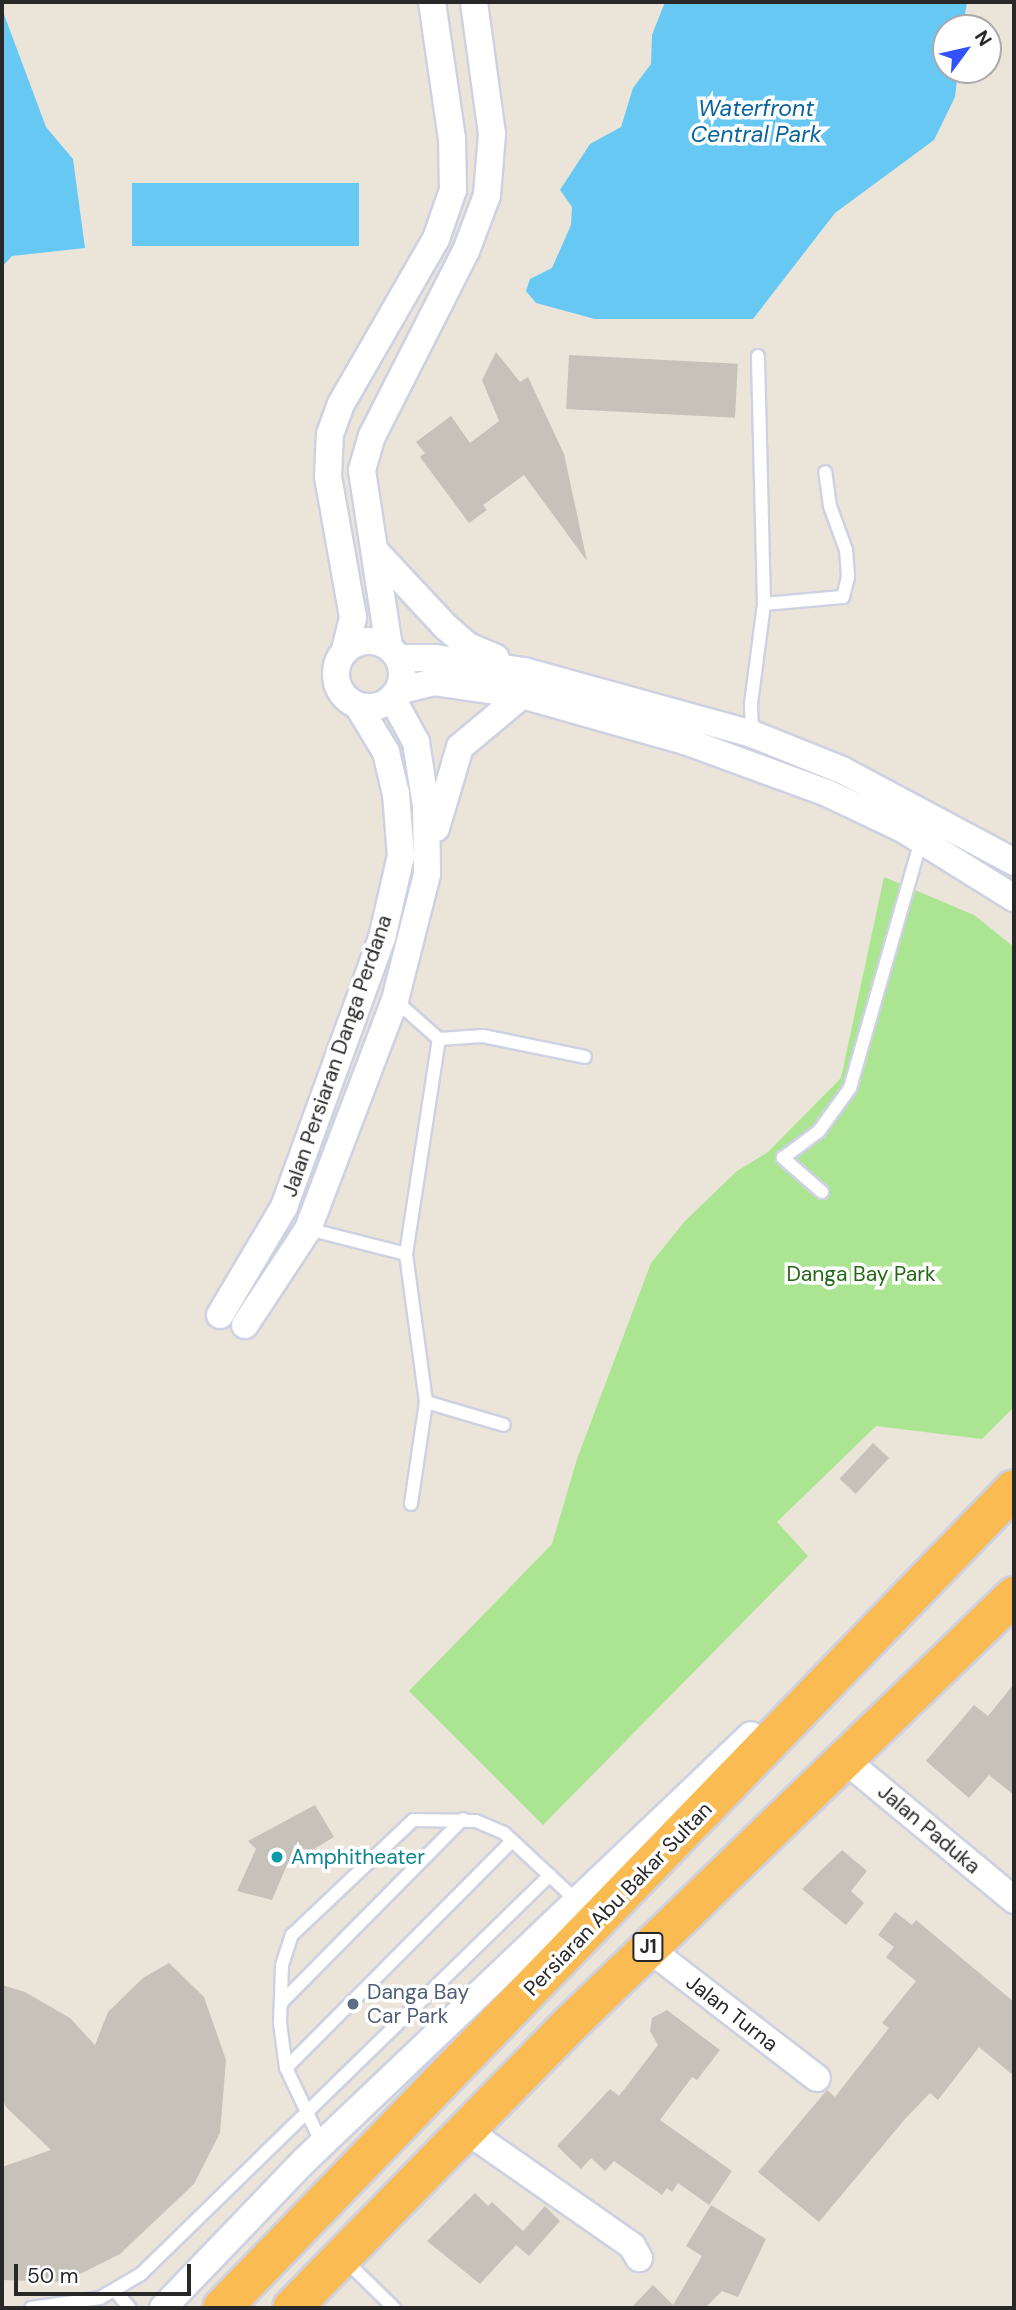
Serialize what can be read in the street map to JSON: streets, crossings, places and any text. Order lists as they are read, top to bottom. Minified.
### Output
{"streets":{"highway":["Persiaran Abu Bakar Sultan","J1"],"street":["Jalan Persiaran Danga Perdana","Jalan Paduka","Jalan Turna"]},"crossings":[["Jalan Paduka","J1"],["J1","Jalan Turna"]],"water":["Waterfront Central Park"],"parks":["Danga Bay Park"],"places":["Amphitheater","Danga Bay Car Park"],"scale_bar":"50 m","north":"top right"}
